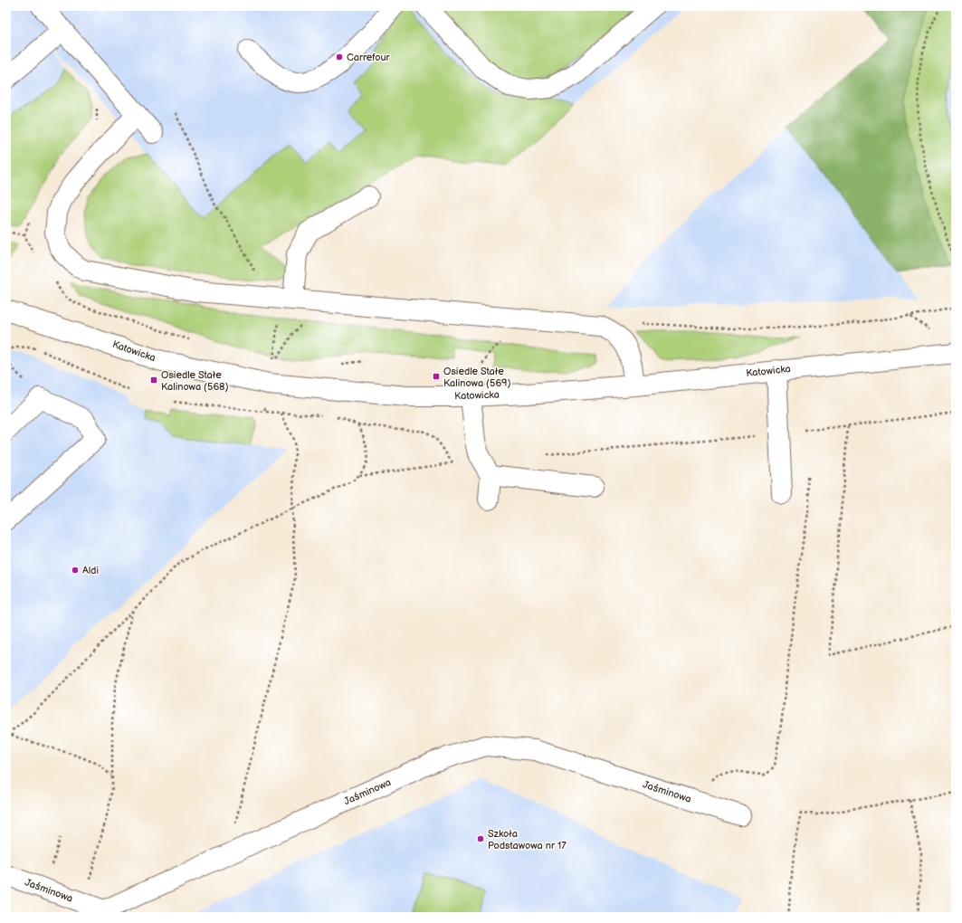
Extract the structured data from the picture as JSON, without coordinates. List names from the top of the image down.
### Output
{
  "streets": {
    "street": ["Katowicka", "Jaśminowa"]
  },
  "places": {
    "other": ["Carrefour", "Aldi", "Szkoła Podstawowa nr 17"],
    "transit": ["Osiedle Stałe Kalinowa (569)", "Osiedle Stałe Kalinowa (568)"]
  }
}
